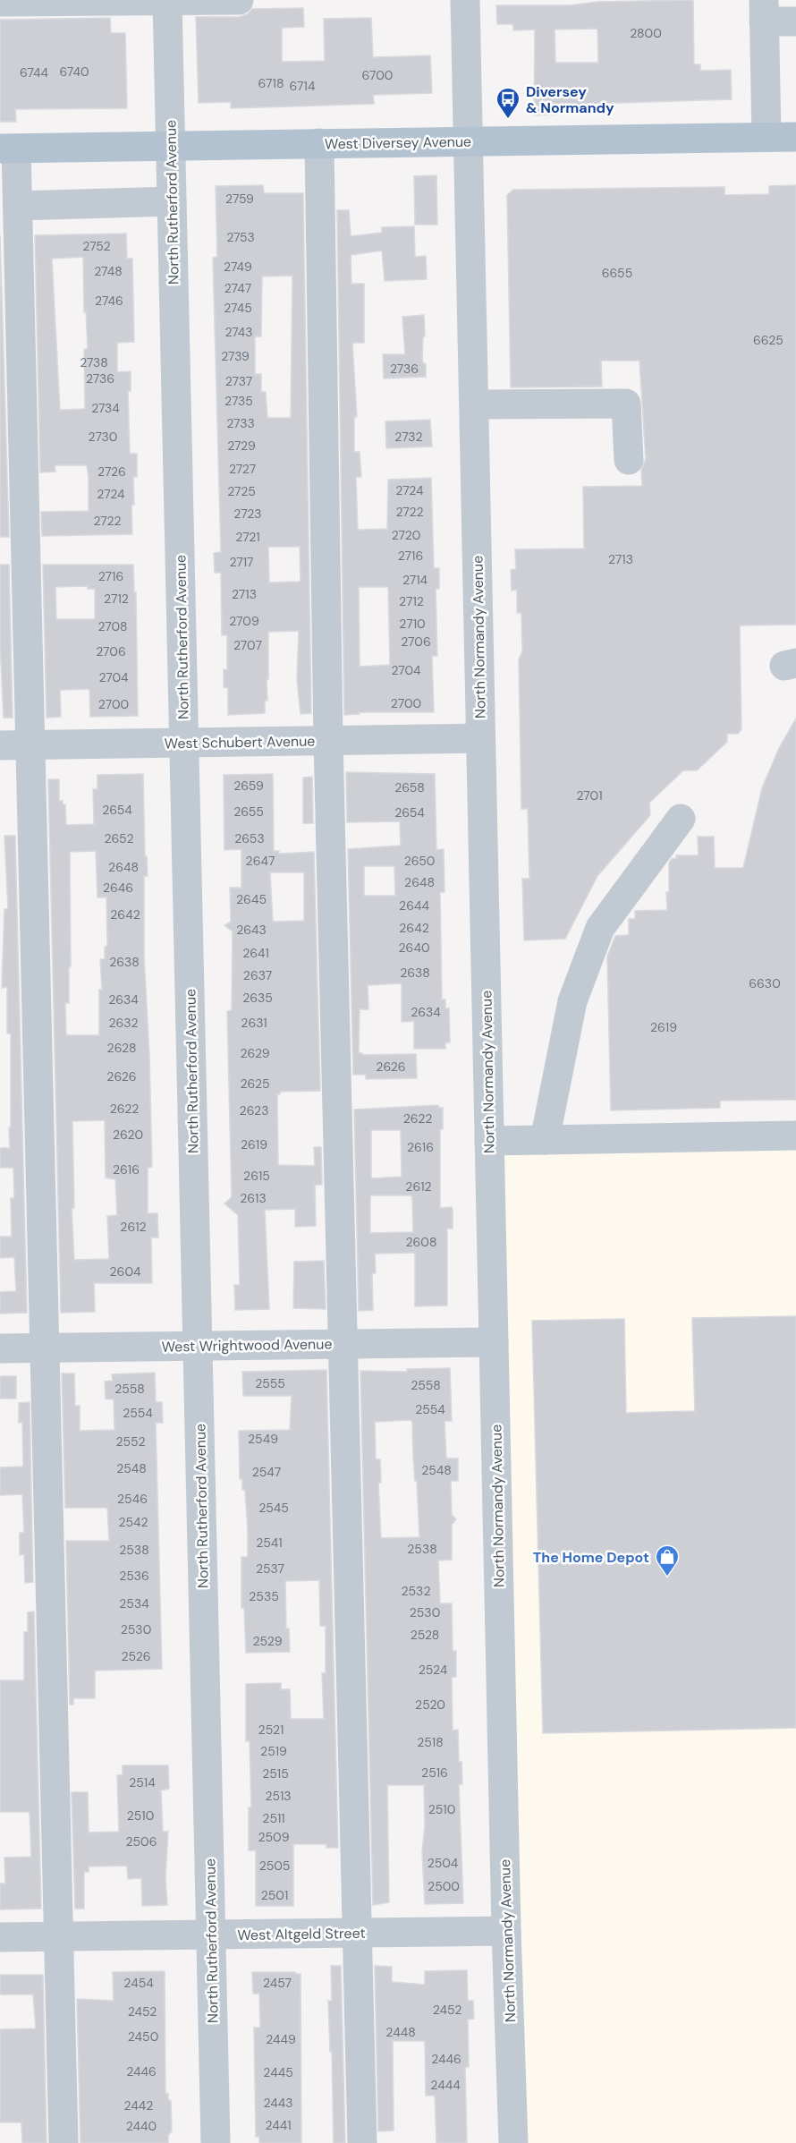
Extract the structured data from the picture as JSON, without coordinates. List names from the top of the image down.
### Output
{
  "streets": {
    "main road": ["West Diversey Avenue"],
    "street": [
      "North Rutherford Avenue",
      "North Normandy Avenue",
      "West Schubert Avenue",
      "West Wrightwood Avenue",
      "West Altgeld Street"
    ]
  },
  "crossings": [
    ["West Diversey Avenue", "North Rutherford Avenue"],
    ["West Diversey Avenue", "North Normandy Avenue"],
    ["North Rutherford Avenue", "West Schubert Avenue"],
    ["North Rutherford Avenue", "West Wrightwood Avenue"],
    ["North Rutherford Avenue", "West Altgeld Street"],
    ["North Normandy Avenue", "West Schubert Avenue"],
    ["North Normandy Avenue", "West Wrightwood Avenue"],
    ["North Normandy Avenue", "West Altgeld Street"]
  ],
  "places": {
    "bus stop": ["Diversey & Normandy"],
    "shop": ["The Home Depot"]
  },
  "house_numbers": [
    "2800",
    "6740",
    "6744",
    "6700",
    "6718",
    "6714",
    "2759",
    "2753",
    "2752",
    "2749",
    "2748",
    "6655",
    "2747",
    "2746",
    "2745",
    "2743",
    "6625",
    "2739",
    "2738",
    "2736",
    "2736",
    "2737",
    "2735",
    "2734",
    "2733",
    "2730",
    "2732",
    "2729",
    "2727",
    "2726",
    "2724",
    "2725",
    "2724",
    "2722",
    "2723",
    "2722",
    "2720",
    "2721",
    "2716",
    "2713",
    "2717",
    "2716",
    "2714",
    "2713",
    "2712",
    "2712",
    "2709",
    "2710",
    "2708",
    "2706",
    "2707",
    "2706",
    "2704",
    "2704",
    "2700",
    "2700",
    "2659",
    "2658",
    "2701",
    "2654",
    "2655",
    "2654",
    "2652",
    "2653",
    "2647",
    "2650",
    "2648",
    "2648",
    "2646",
    "2645",
    "2644",
    "2642",
    "2642",
    "2643",
    "2640",
    "2641",
    "2638",
    "2638",
    "2637",
    "6630",
    "2635",
    "2634",
    "2634",
    "2632",
    "2631",
    "2619",
    "2628",
    "2629",
    "2626",
    "2626",
    "2625",
    "2622",
    "2623",
    "2622",
    "2620",
    "2619",
    "2616",
    "2616",
    "2615",
    "2612",
    "2613",
    "2612",
    "2608",
    "2604",
    "2555",
    "2558",
    "2558",
    "2554",
    "2554",
    "2549",
    "2552",
    "2548",
    "2548",
    "2547",
    "2546",
    "2545",
    "2542",
    "2541",
    "2538",
    "2538",
    "2537",
    "2536",
    "2532",
    "2535",
    "2534",
    "2530",
    "2530",
    "2528",
    "2529",
    "2526",
    "2524",
    "2520",
    "2521",
    "2518",
    "2519",
    "2516",
    "2515",
    "2514",
    "2513",
    "2510",
    "2510",
    "2511",
    "2509",
    "2506",
    "2504",
    "2505",
    "2500",
    "2501",
    "2454",
    "2457",
    "2452",
    "2452",
    "2448",
    "2450",
    "2449",
    "2446",
    "2446",
    "2445",
    "2444",
    "2443",
    "2442",
    "2441",
    "2440"
  ]
}
